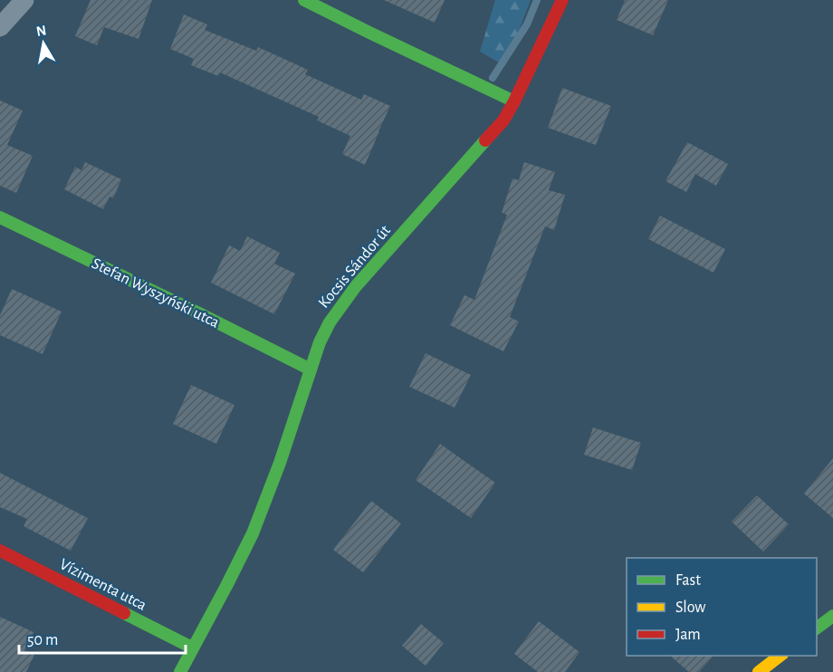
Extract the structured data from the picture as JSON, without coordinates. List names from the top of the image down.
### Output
{
  "streets": {
    "street": ["Kocsis Sándor út", "Stefan Wyszyński utca", "Vízimenta utca"]
  },
  "crossings": [
    ["Kocsis Sándor út", "Stefan Wyszyński utca"],
    ["Kocsis Sándor út", "Vízimenta utca"]
  ],
  "legend": ["Fast", "Slow", "Jam"],
  "scale_bar": "50 m",
  "north": "top"
}
